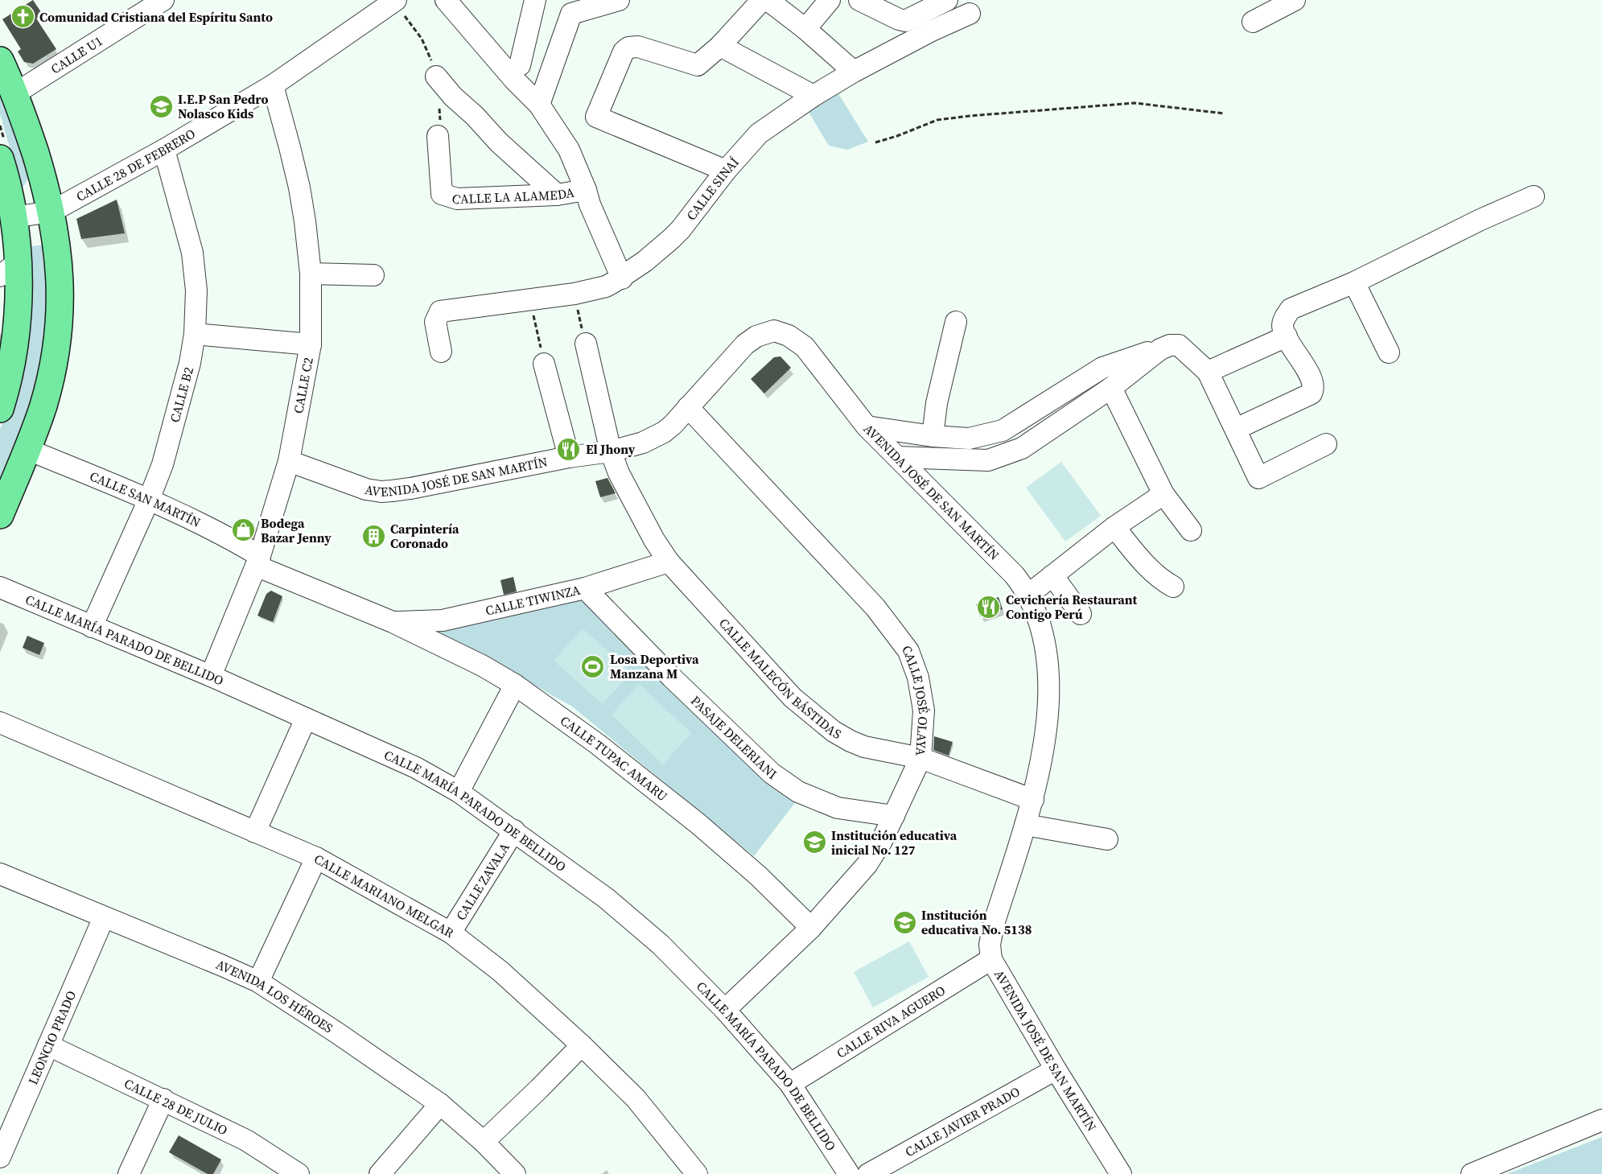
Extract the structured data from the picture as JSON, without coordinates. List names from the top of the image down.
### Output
{
  "streets": {
    "street": [
      "CALLE U1",
      "CALLE 28 DE FEBRERO",
      "CALLE SINAÍ",
      "CALLE LA ALAMEDA",
      "CALLE C2",
      "CALLE B2",
      "AVENIDA JOSÉ DE SAN MARTÍN",
      "CALLE SAN MARTÍN",
      "CALLE TIWINZA",
      "CALLE MARÍA PARADO DE BELLIDO",
      "CALLE MALECÓN BÁSTIDAS",
      "CALLE JOSÉ OLAYA",
      "PASAJE DELERIANI",
      "CALLE TUPAC AMARU",
      "CALLE ZAVALA",
      "CALLE MARIANO MELGAR",
      "AVENIDA LOS HÉROES",
      "CALLE RIVA AGUERO",
      "LEONCIO PRADO",
      "CALLE 28 DE JULIO",
      "CALLE JAVIER PRADO"
    ]
  },
  "crossings": [
    ["CALLE 28 DE FEBRERO", "CALLE C2"],
    ["CALLE 28 DE FEBRERO", "CALLE B2"],
    ["CALLE C2", "AVENIDA JOSÉ DE SAN MARTÍN"],
    ["CALLE C2", "CALLE SAN MARTÍN"],
    ["CALLE C2", "CALLE MARÍA PARADO DE BELLIDO"],
    ["CALLE B2", "CALLE SAN MARTÍN"],
    ["CALLE B2", "CALLE MARÍA PARADO DE BELLIDO"],
    ["AVENIDA JOSÉ DE SAN MARTÍN", "CALLE MALECÓN BÁSTIDAS"],
    ["AVENIDA JOSÉ DE SAN MARTÍN", "CALLE JOSÉ OLAYA"],
    ["AVENIDA JOSÉ DE SAN MARTÍN", "CALLE RIVA AGUERO"],
    ["AVENIDA JOSÉ DE SAN MARTÍN", "CALLE JAVIER PRADO"],
    ["CALLE SAN MARTÍN", "CALLE TIWINZA"],
    ["CALLE SAN MARTÍN", "CALLE TUPAC AMARU"],
    ["CALLE TIWINZA", "CALLE MALECÓN BÁSTIDAS"],
    ["CALLE TIWINZA", "PASAJE DELERIANI"],
    ["CALLE TIWINZA", "CALLE TUPAC AMARU"],
    ["CALLE MARÍA PARADO DE BELLIDO", "CALLE JOSÉ OLAYA"],
    ["CALLE MARÍA PARADO DE BELLIDO", "CALLE ZAVALA"],
    ["CALLE MARÍA PARADO DE BELLIDO", "CALLE RIVA AGUERO"],
    ["CALLE MALECÓN BÁSTIDAS", "CALLE JOSÉ OLAYA"],
    ["CALLE JOSÉ OLAYA", "PASAJE DELERIANI"],
    ["CALLE JOSÉ OLAYA", "CALLE TUPAC AMARU"],
    ["CALLE ZAVALA", "CALLE MARIANO MELGAR"],
    ["AVENIDA LOS HÉROES", "LEONCIO PRADO"],
    ["LEONCIO PRADO", "CALLE 28 DE JULIO"]
  ],
  "places": {
    "church": ["Comunidad Cristiana del Espíritu Santo"],
    "school or university": ["I.E.P San Pedro Nolasco Kids", "Institución educativa inicial No. 127", "Institución educativa No. 5138"],
    "restaurant": ["El Jhony", "Cevichería Restaurant Contigo Perú"],
    "shop": ["Bodega Bazar Jenny"],
    "building": ["Carpintería Coronado"],
    "sports": ["Losa Deportiva Manzana M"]
  }
}
